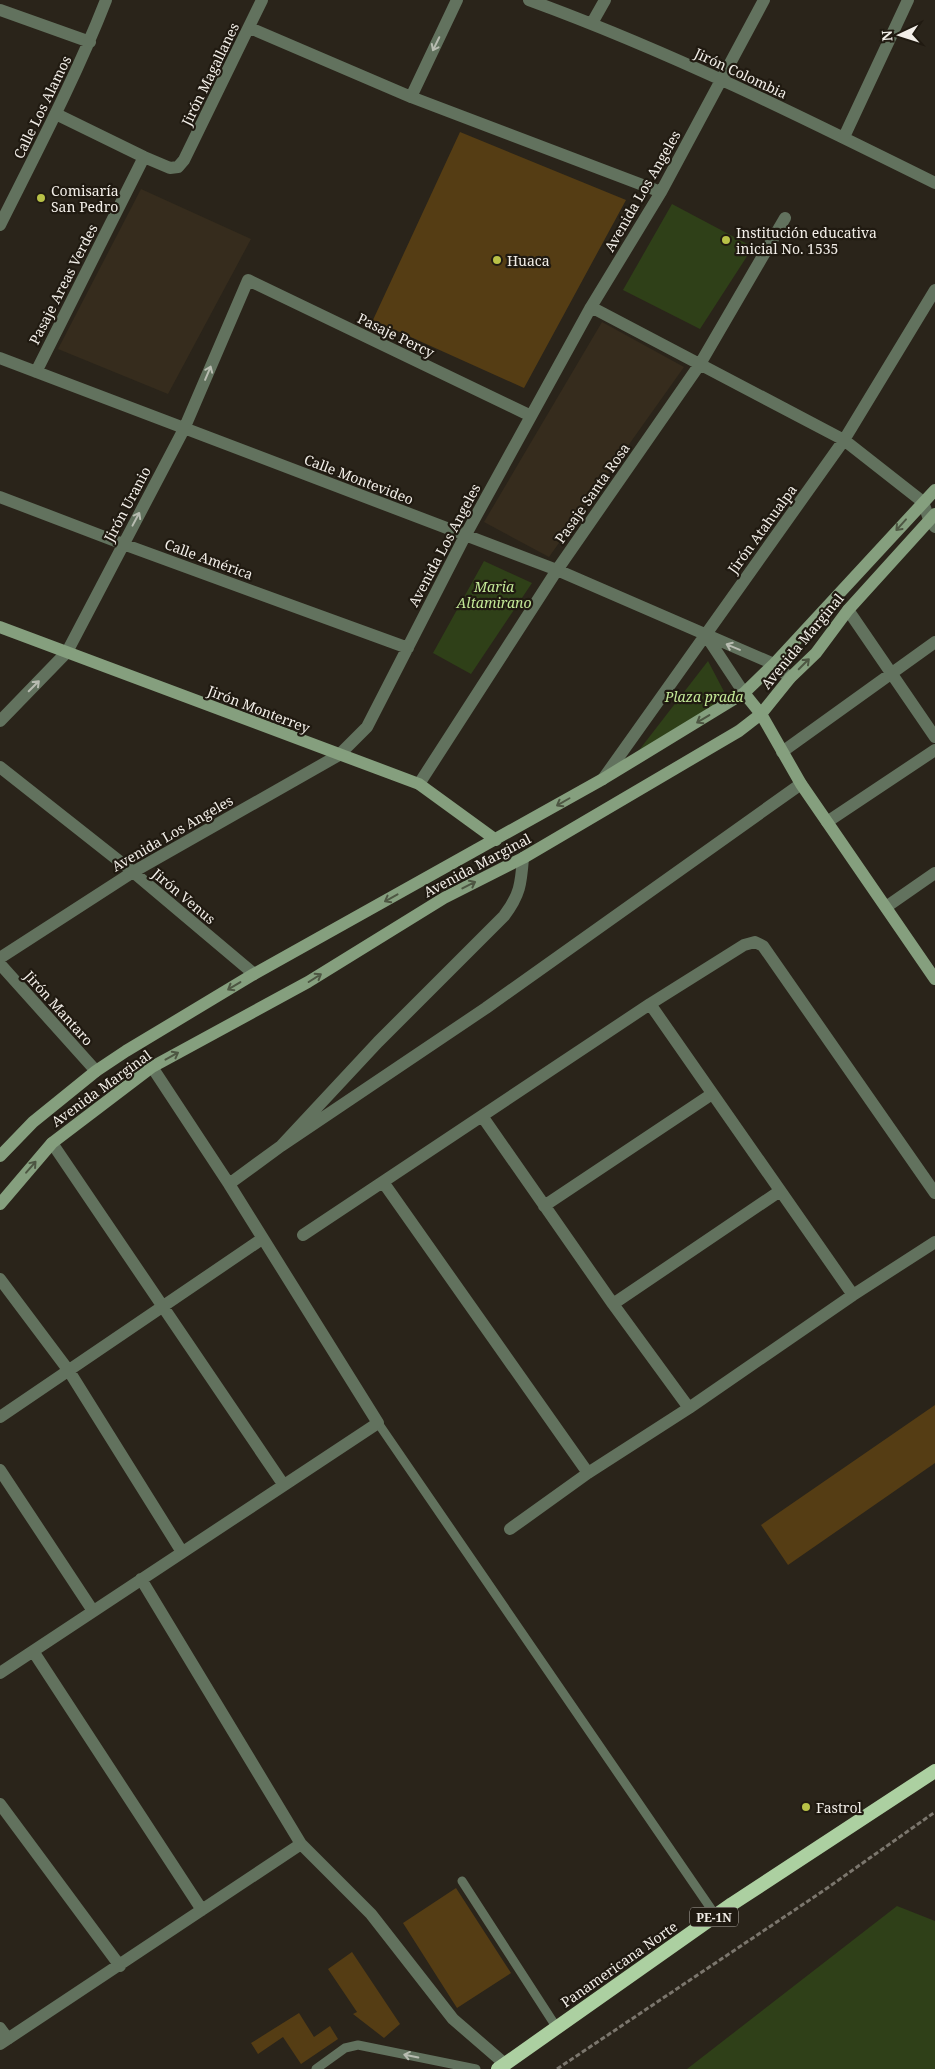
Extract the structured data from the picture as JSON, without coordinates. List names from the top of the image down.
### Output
{
  "streets": {
    "highway": ["PE-1N", "Panamericana Norte"],
    "main road": ["Avenida Marginal", "Jirón Monterrey"],
    "street": [
      "Jirón Colombia",
      "Jirón Magallanes",
      "Calle Los Alamos",
      "Avenida Los Angeles",
      "Pasaje Areas Verdes",
      "Pasaje Percy",
      "Calle Montevideo",
      "Pasaje Santa Rosa",
      "Jirón Uranio",
      "Jirón Atahualpa",
      "Calle América",
      "Jirón Venus",
      "Jirón Mantaro"
    ]
  },
  "crossings": [
    ["Jirón Colombia", "Avenida Los Angeles"],
    ["Jirón Magallanes", "Pasaje Areas Verdes"],
    ["Avenida Los Angeles", "Pasaje Percy"],
    ["Avenida Los Angeles", "Calle Montevideo"],
    ["Avenida Los Angeles", "Calle América"],
    ["Avenida Los Angeles", "Jirón Monterrey"],
    ["Avenida Los Angeles", "Jirón Venus"],
    ["Pasaje Areas Verdes", "Calle Montevideo"],
    ["Pasaje Percy", "Jirón Uranio"],
    ["Calle Montevideo", "Pasaje Santa Rosa"],
    ["Calle Montevideo", "Jirón Uranio"],
    ["Calle Montevideo", "Jirón Atahualpa"],
    ["Calle Montevideo", "Avenida Marginal"],
    ["Pasaje Santa Rosa", "Jirón Monterrey"],
    ["Jirón Uranio", "Calle América"],
    ["Jirón Uranio", "Jirón Monterrey"],
    ["Jirón Atahualpa", "Avenida Marginal"],
    ["Avenida Marginal", "Jirón Monterrey"],
    ["Avenida Marginal", "Jirón Venus"],
    ["Avenida Marginal", "Jirón Mantaro"]
  ],
  "one_way": ["Jirón Uranio"],
  "parks": ["Maria Altamirano", "Plaza prada"],
  "places": [
    "Comisaría San Pedro",
    "Institución educativa inicial No. 1535",
    "Huaca",
    "Fastrol"
  ],
  "north": "left"
}
